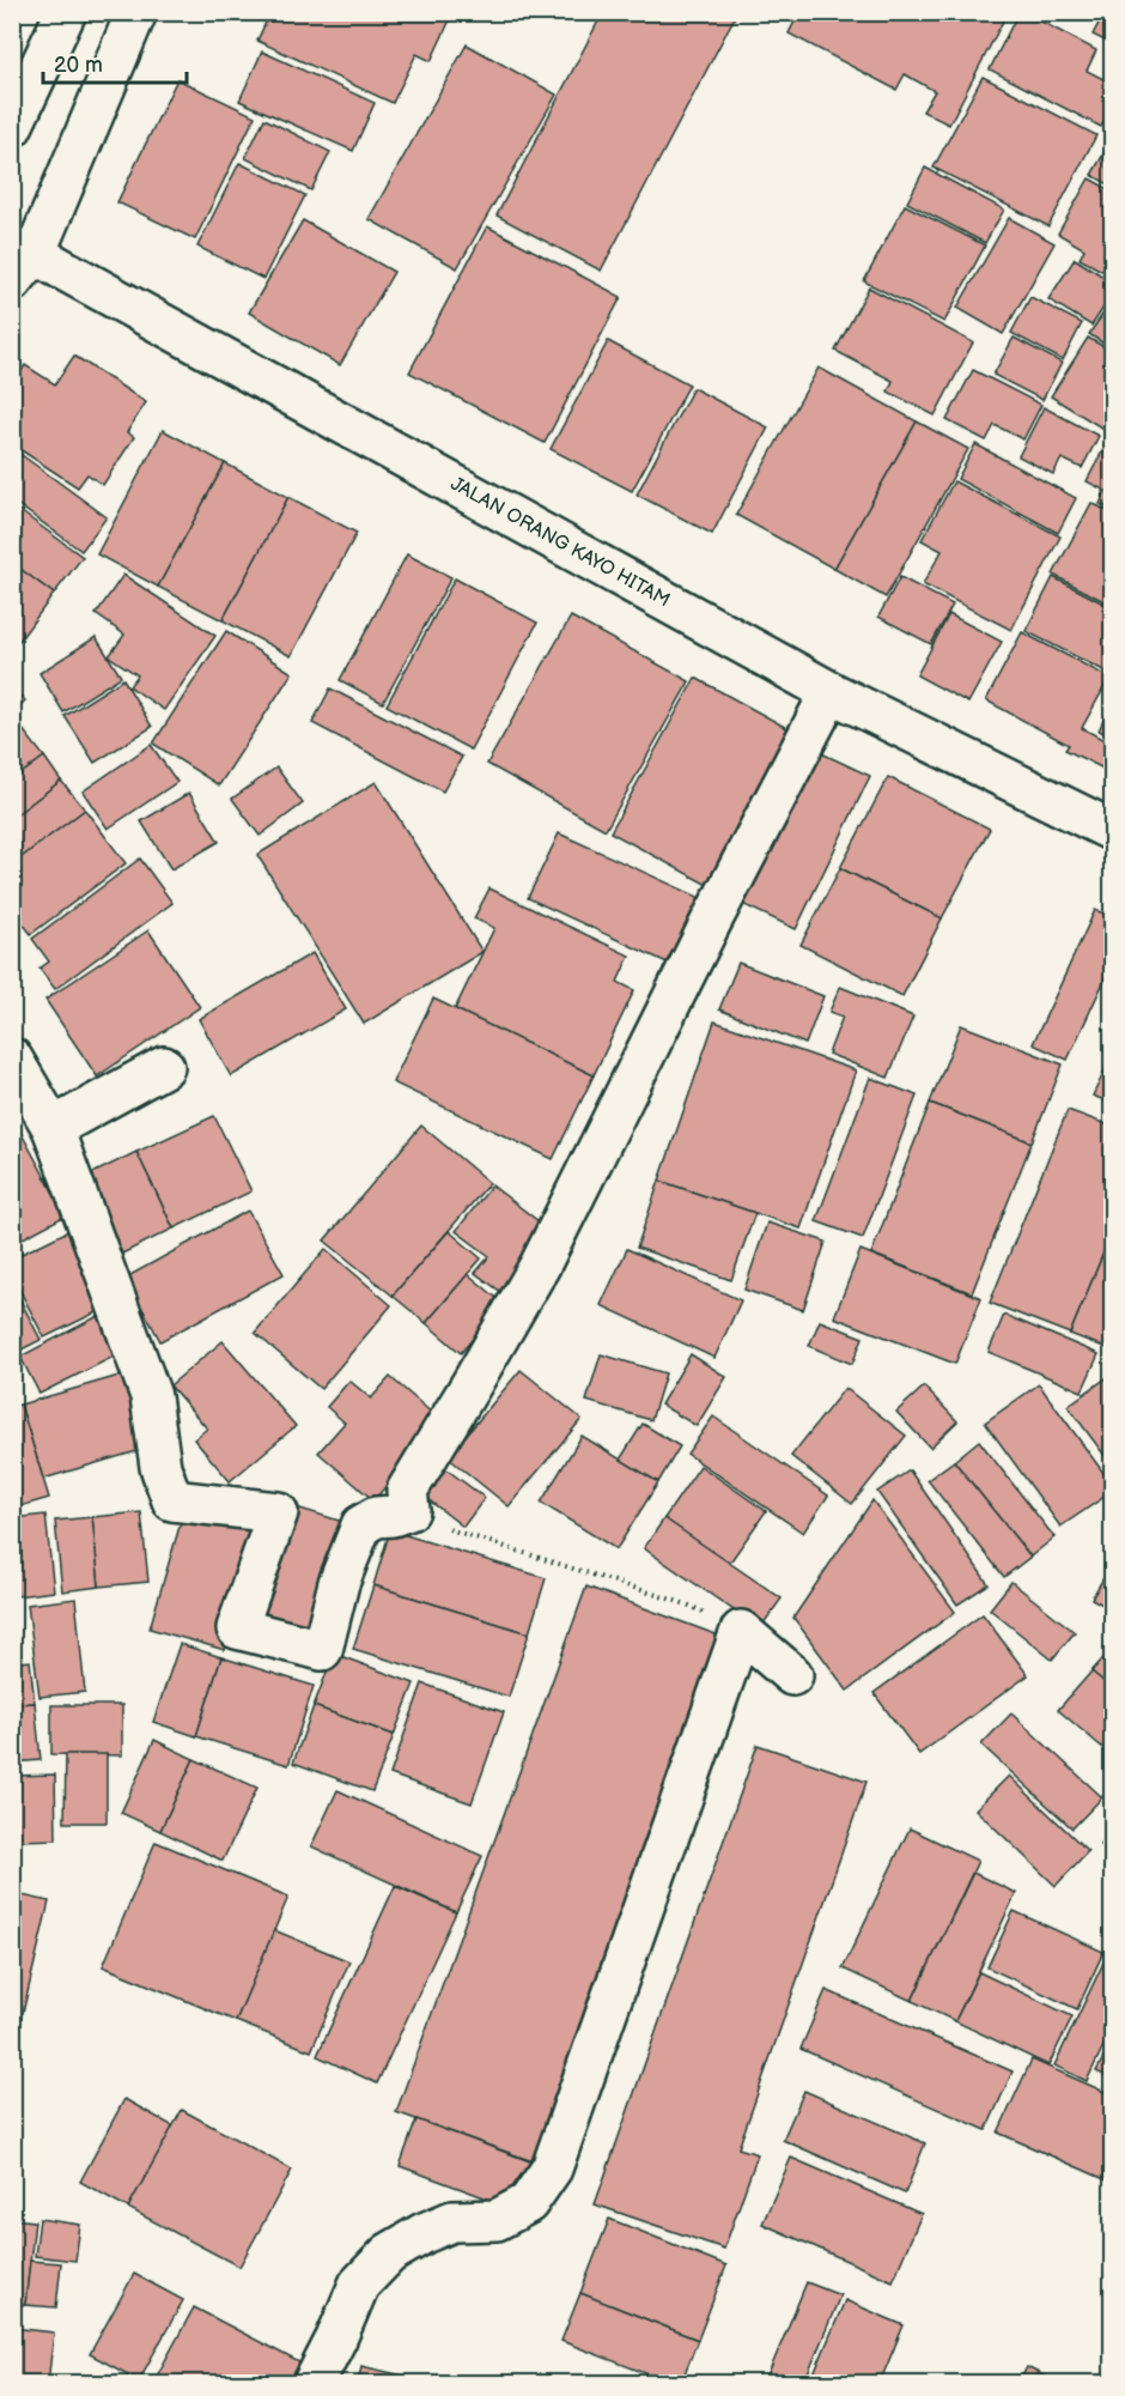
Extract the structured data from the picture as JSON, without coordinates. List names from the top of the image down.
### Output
{
  "streets": {
    "street": ["JALAN ORANG KAYO HITAM"]
  },
  "scale_bar": "20 m"
}
